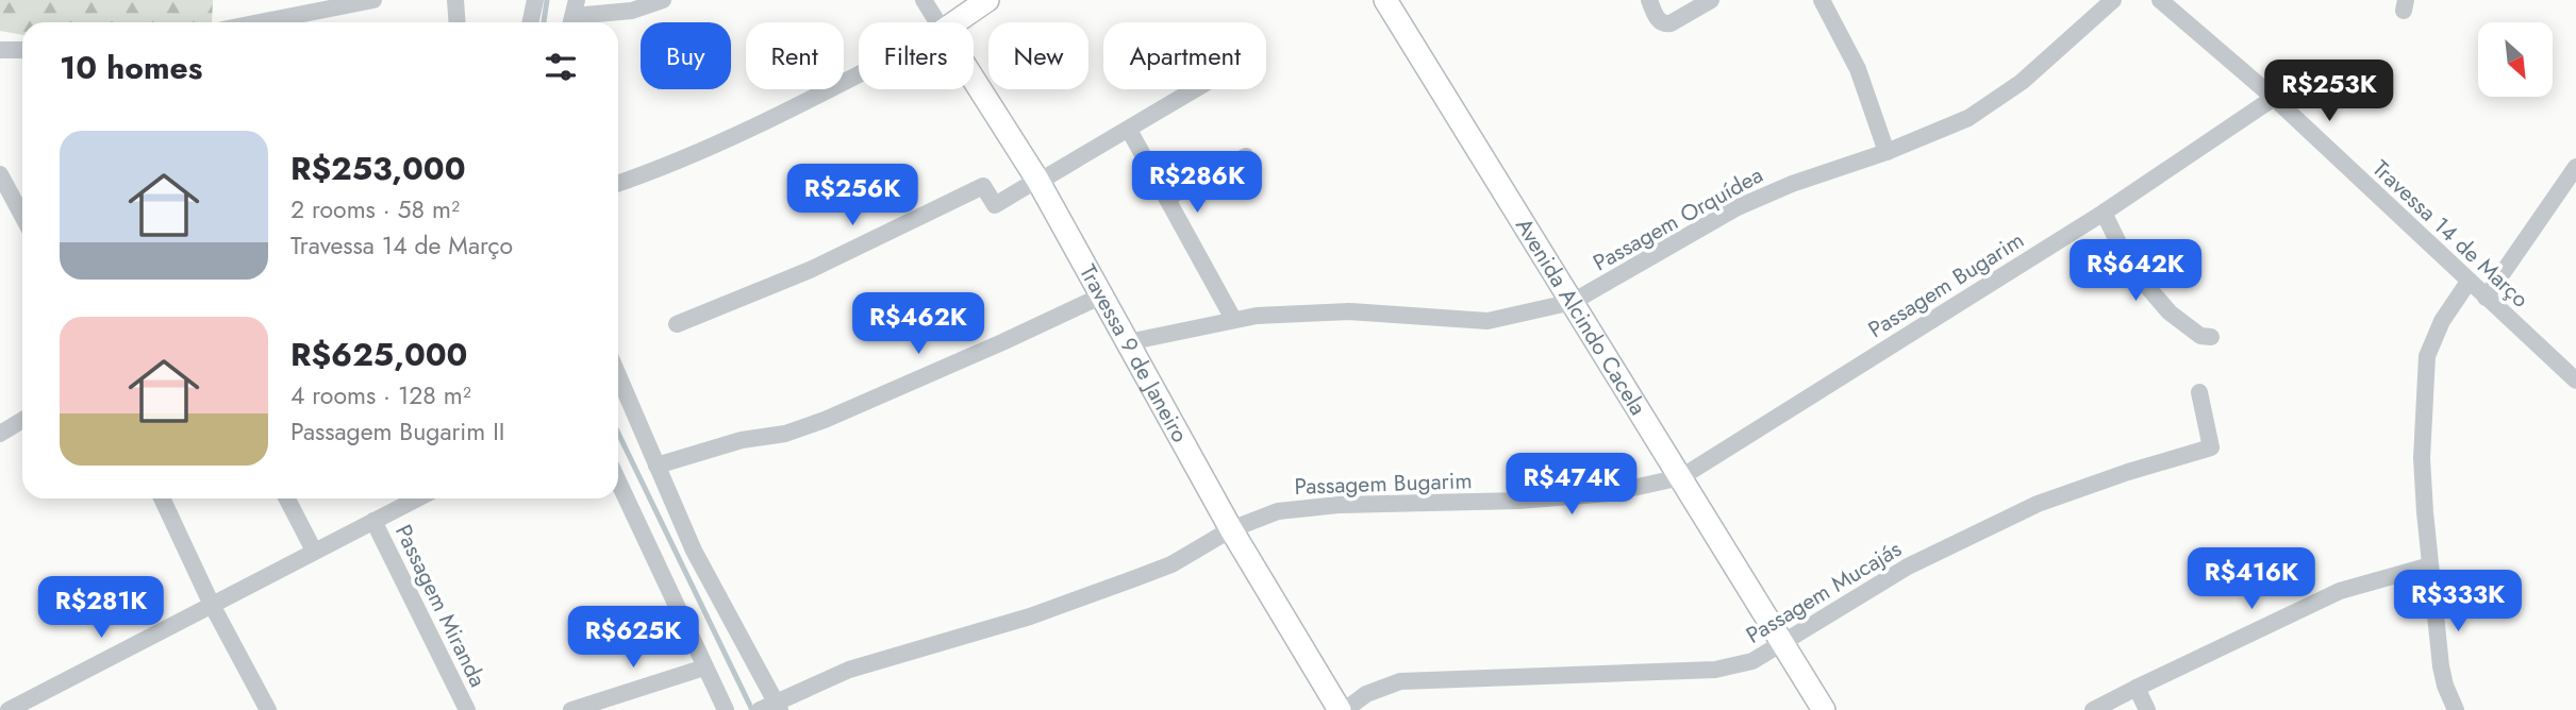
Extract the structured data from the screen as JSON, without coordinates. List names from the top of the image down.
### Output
{
  "streets": {
    "street": [
      "Passagem Orquídea",
      "Travessa 14 de Março",
      "Passagem Bugarim",
      "Avenida Alcindo Cacela",
      "Travessa 9 de Janeiro",
      "Passagem Mucajás",
      "Passagem Miranda"
    ]
  },
  "crossings": [
    ["Passagem Orquídea", "Avenida Alcindo Cacela"],
    ["Passagem Orquídea", "Travessa 9 de Janeiro"],
    ["Travessa 14 de Março", "Passagem Bugarim"],
    ["Passagem Bugarim", "Avenida Alcindo Cacela"],
    ["Passagem Bugarim", "Travessa 9 de Janeiro"],
    ["Avenida Alcindo Cacela", "Passagem Mucajás"],
    ["Travessa 9 de Janeiro", "Passagem Mucajás"]
  ],
  "north": "bottom right",
  "page": {
    "chip": [
      "Buy",
      "Rent",
      "Filters",
      "New",
      "Apartment"
    ],
    "heading": "10 homes",
    "price": [
      "R$253K",
      "R$286K",
      "R$256K",
      "R$642K",
      "R$462K",
      "R$474K",
      "R$416K",
      "R$333K",
      "R$281K",
      "R$625K"
    ],
    "list": [
      {
        "name": "R$253,000",
        "note": "2 rooms · 58 m² · Travessa 14 de Março"
      },
      {
        "name": "R$625,000",
        "note": "4 rooms · 128 m² · Passagem Bugarim II"
      }
    ]
  }
}
